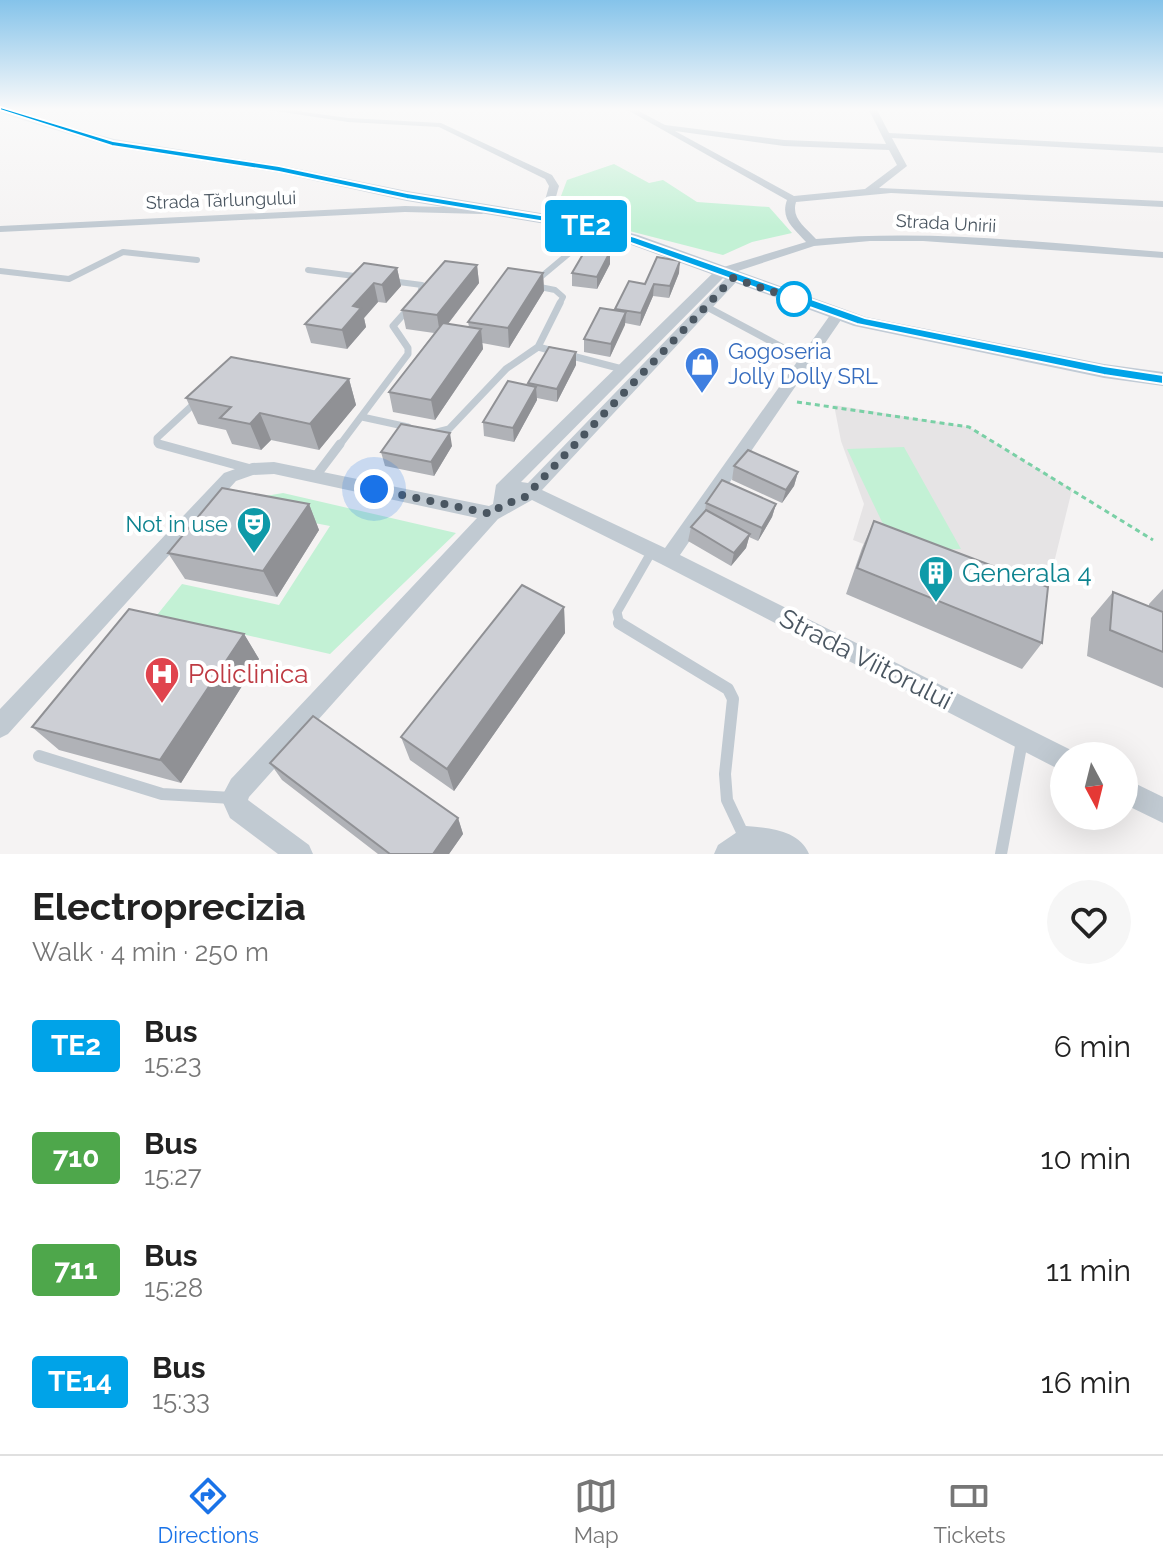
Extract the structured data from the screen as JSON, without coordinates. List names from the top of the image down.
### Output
{
  "streets": {
    "street": ["Strada Tărlungului", "Strada Unirii", "Strada Viitorului"]
  },
  "places": {
    "shop": ["Gogoseria Jolly Dolly SRL"],
    "theatre": ["Not in use"],
    "building": ["Generala 4"],
    "hospital": ["Policlinica"]
  },
  "lines": ["bus line TE2"],
  "north": "bottom",
  "page": {
    "on_map": "TE2",
    "heading": ["Electroprecizia", "Walk · 4 min · 250 m"],
    "list": [
      {
        "mark": "TE2",
        "name": "Bus",
        "note": "15:23",
        "value": "6 min"
      },
      {
        "mark": "710",
        "name": "Bus",
        "note": "15:27",
        "value": "10 min"
      },
      {
        "mark": "711",
        "name": "Bus",
        "note": "15:28",
        "value": "11 min"
      },
      {
        "mark": "TE14",
        "name": "Bus",
        "note": "15:33",
        "value": "16 min"
      }
    ],
    "tabs": ["Directions", "Map", "Tickets"]
  }
}
